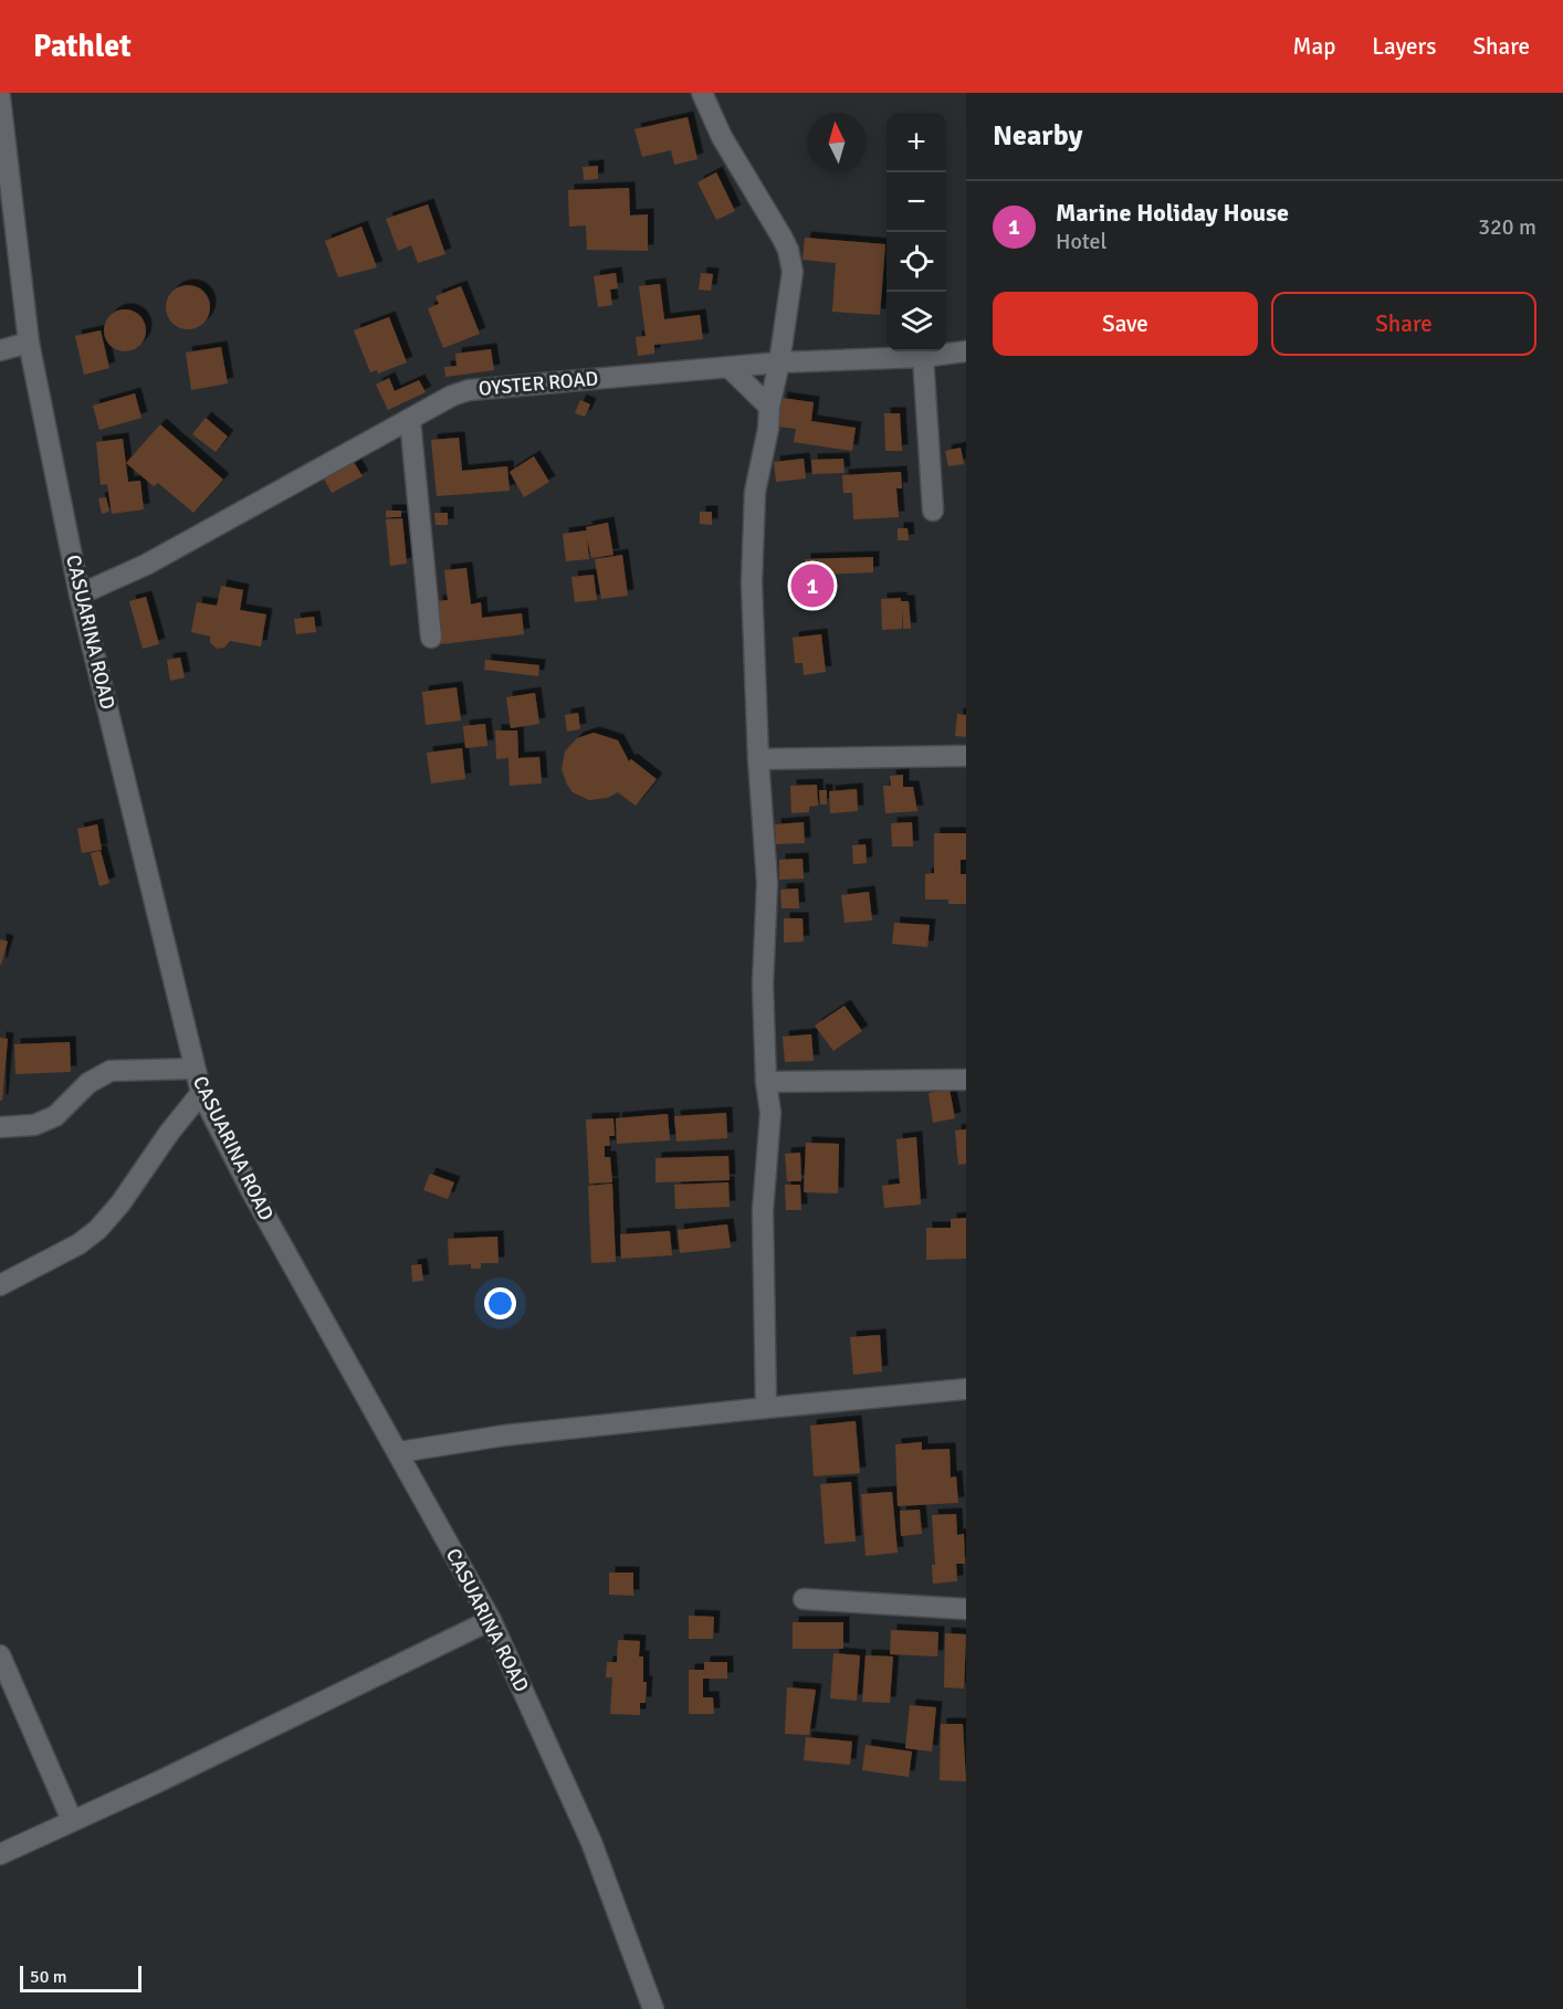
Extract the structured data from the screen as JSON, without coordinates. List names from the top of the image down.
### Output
{
  "streets": {
    "street": ["OYSTER ROAD", "CASUARINA ROAD"]
  },
  "crossings": [
    ["OYSTER ROAD", "CASUARINA ROAD"]
  ],
  "scale_bar": "50 m",
  "north": "top",
  "page": {
    "header": "Pathlet",
    "nav": ["Map", "Layers", "Share"],
    "heading": "Nearby",
    "map_buttons": ["+", "−"],
    "list": [
      {
        "mark": "1",
        "name": "Marine Holiday House",
        "note": "Hotel",
        "value": "320 m"
      }
    ],
    "buttons": ["Save", "Share"],
    "pins": "1",
    "scale": "50 m"
  }
}
